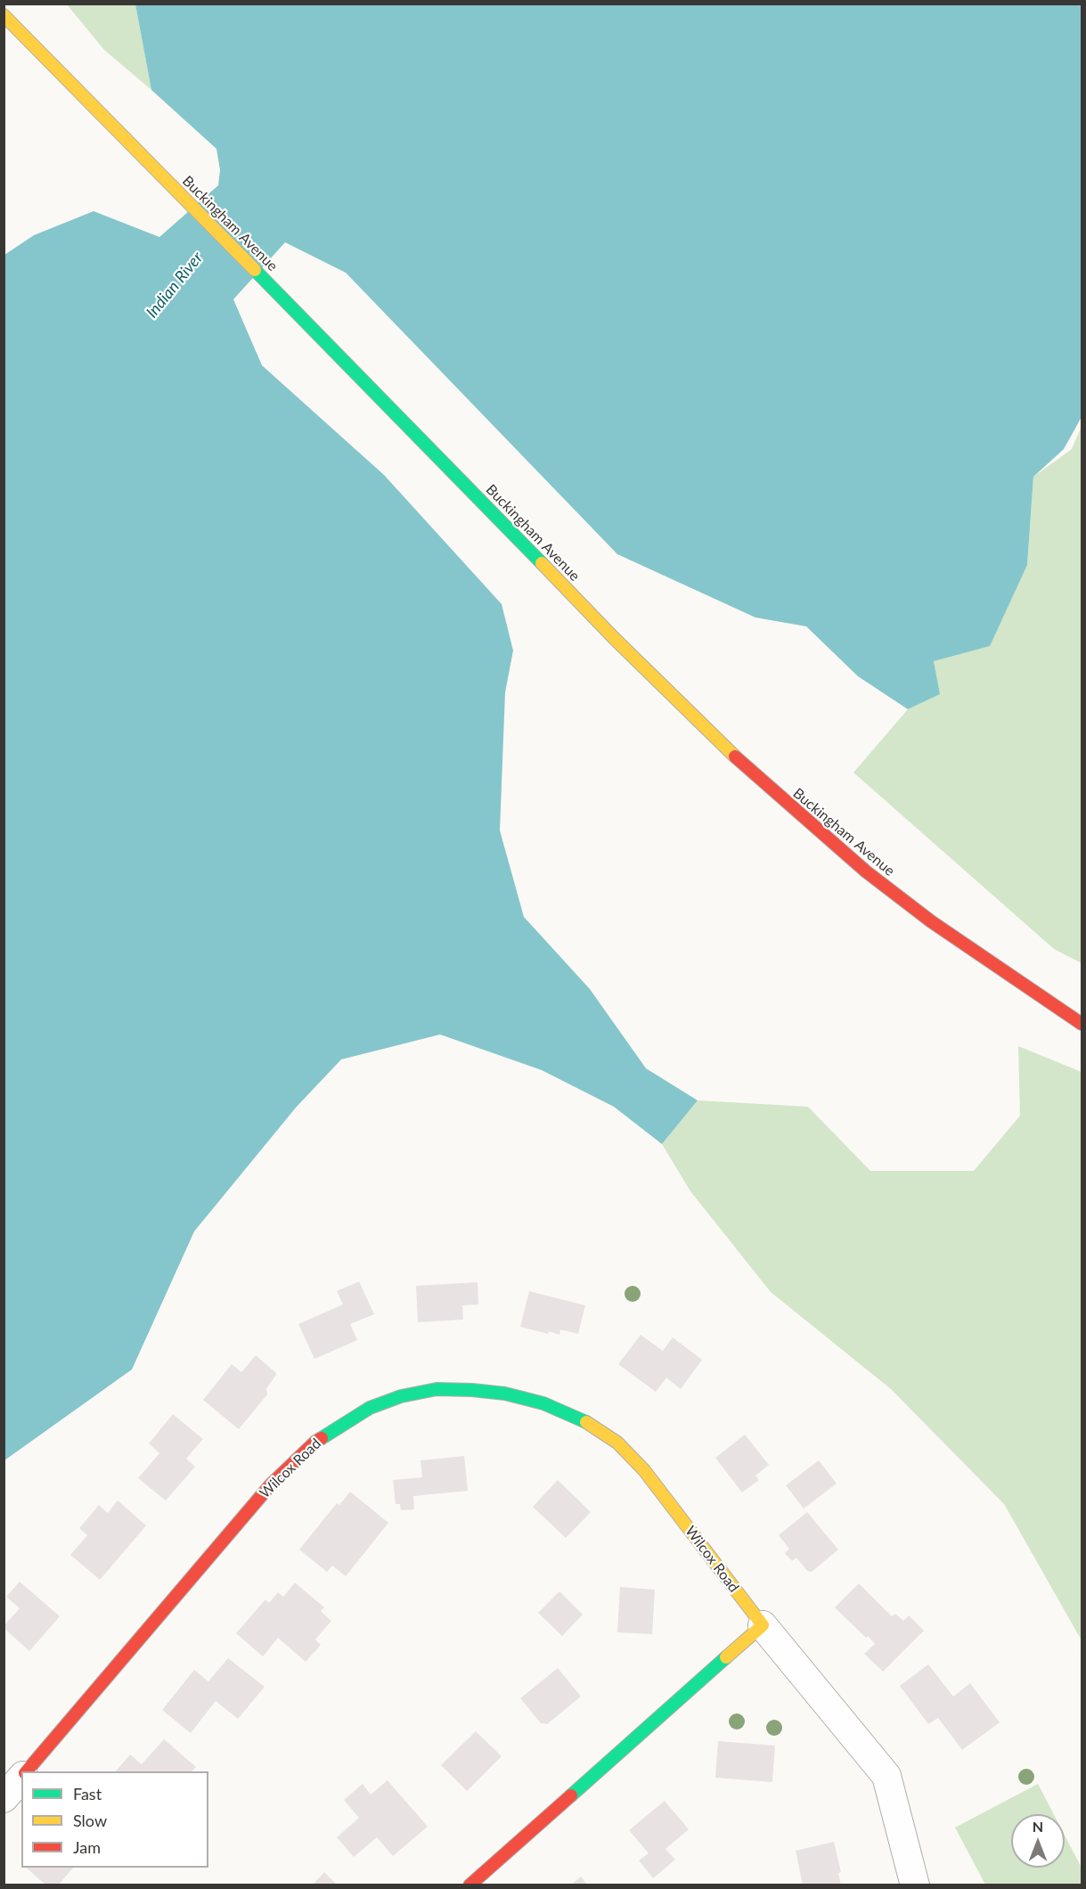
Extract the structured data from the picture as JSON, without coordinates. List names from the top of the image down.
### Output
{
  "streets": {
    "main road": ["Buckingham Avenue", "Wilcox Road"]
  },
  "water": ["Indian River"],
  "legend": ["Fast", "Slow", "Jam"],
  "north": "top"
}
